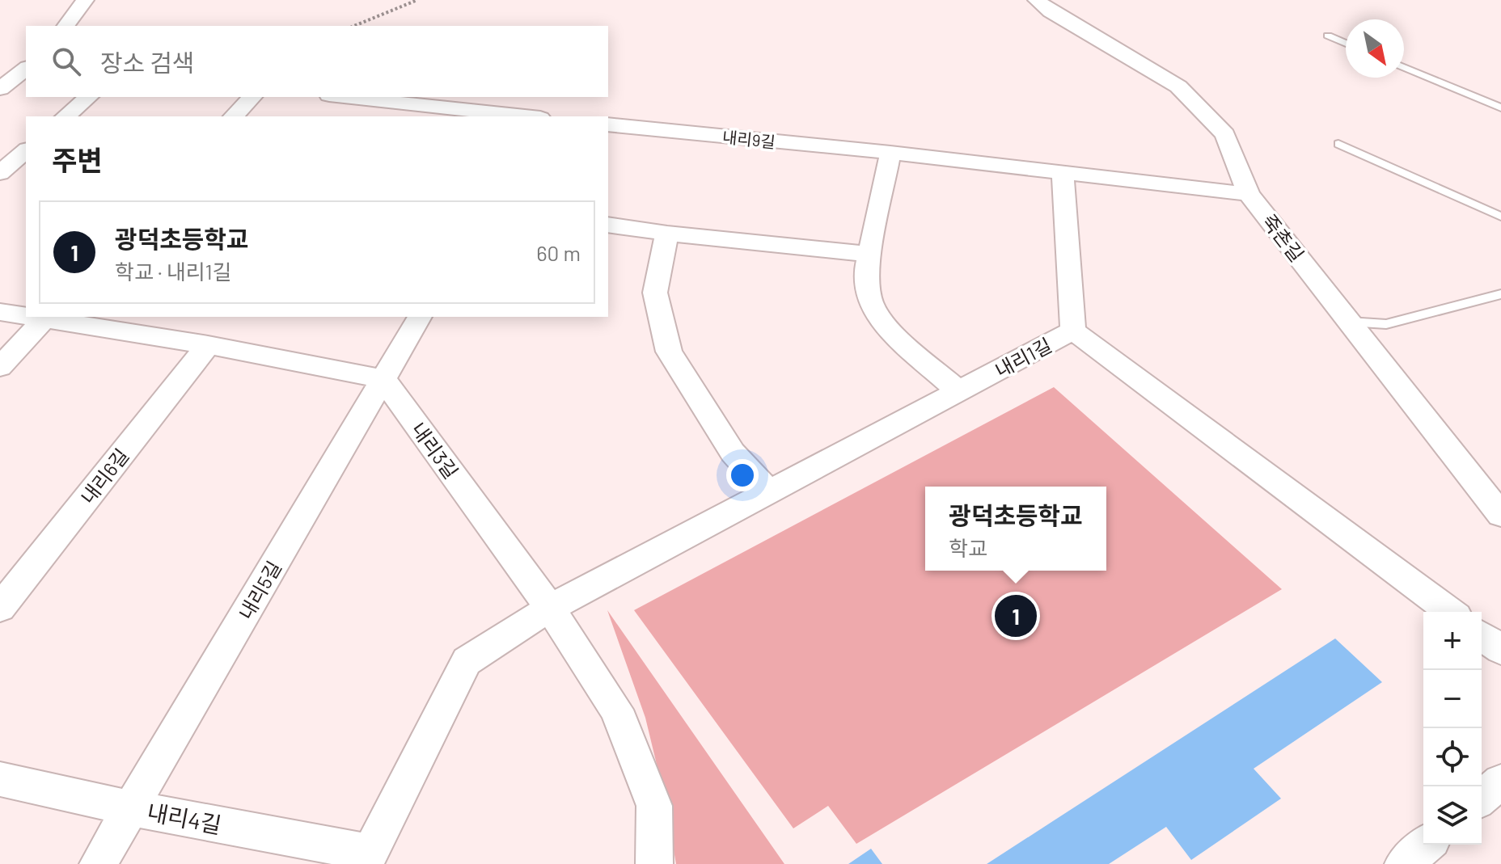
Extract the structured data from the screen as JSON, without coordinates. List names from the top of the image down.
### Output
{
  "streets": {
    "street": [
      "내리9길",
      "죽촌길",
      "내리1길",
      "내리3길",
      "내리6길",
      "내리5길",
      "내리4길"
    ]
  },
  "crossings": [
    ["내리9길", "죽촌길"],
    ["내리1길", "내리3길"],
    ["내리1길", "내리4길"],
    ["내리3길", "내리5길"],
    ["내리3길", "내리4길"],
    ["내리5길", "내리4길"]
  ],
  "north": "bottom right",
  "page": {
    "search": "장소 검색",
    "heading": "주변",
    "list": [
      {
        "mark": "1",
        "name": "광덕초등학교",
        "note": "학교 · 내리1길",
        "value": "60 m"
      }
    ],
    "popup": ["광덕초등학교", "학교"],
    "pins": "1",
    "map_buttons": ["+", "−"]
  }
}
